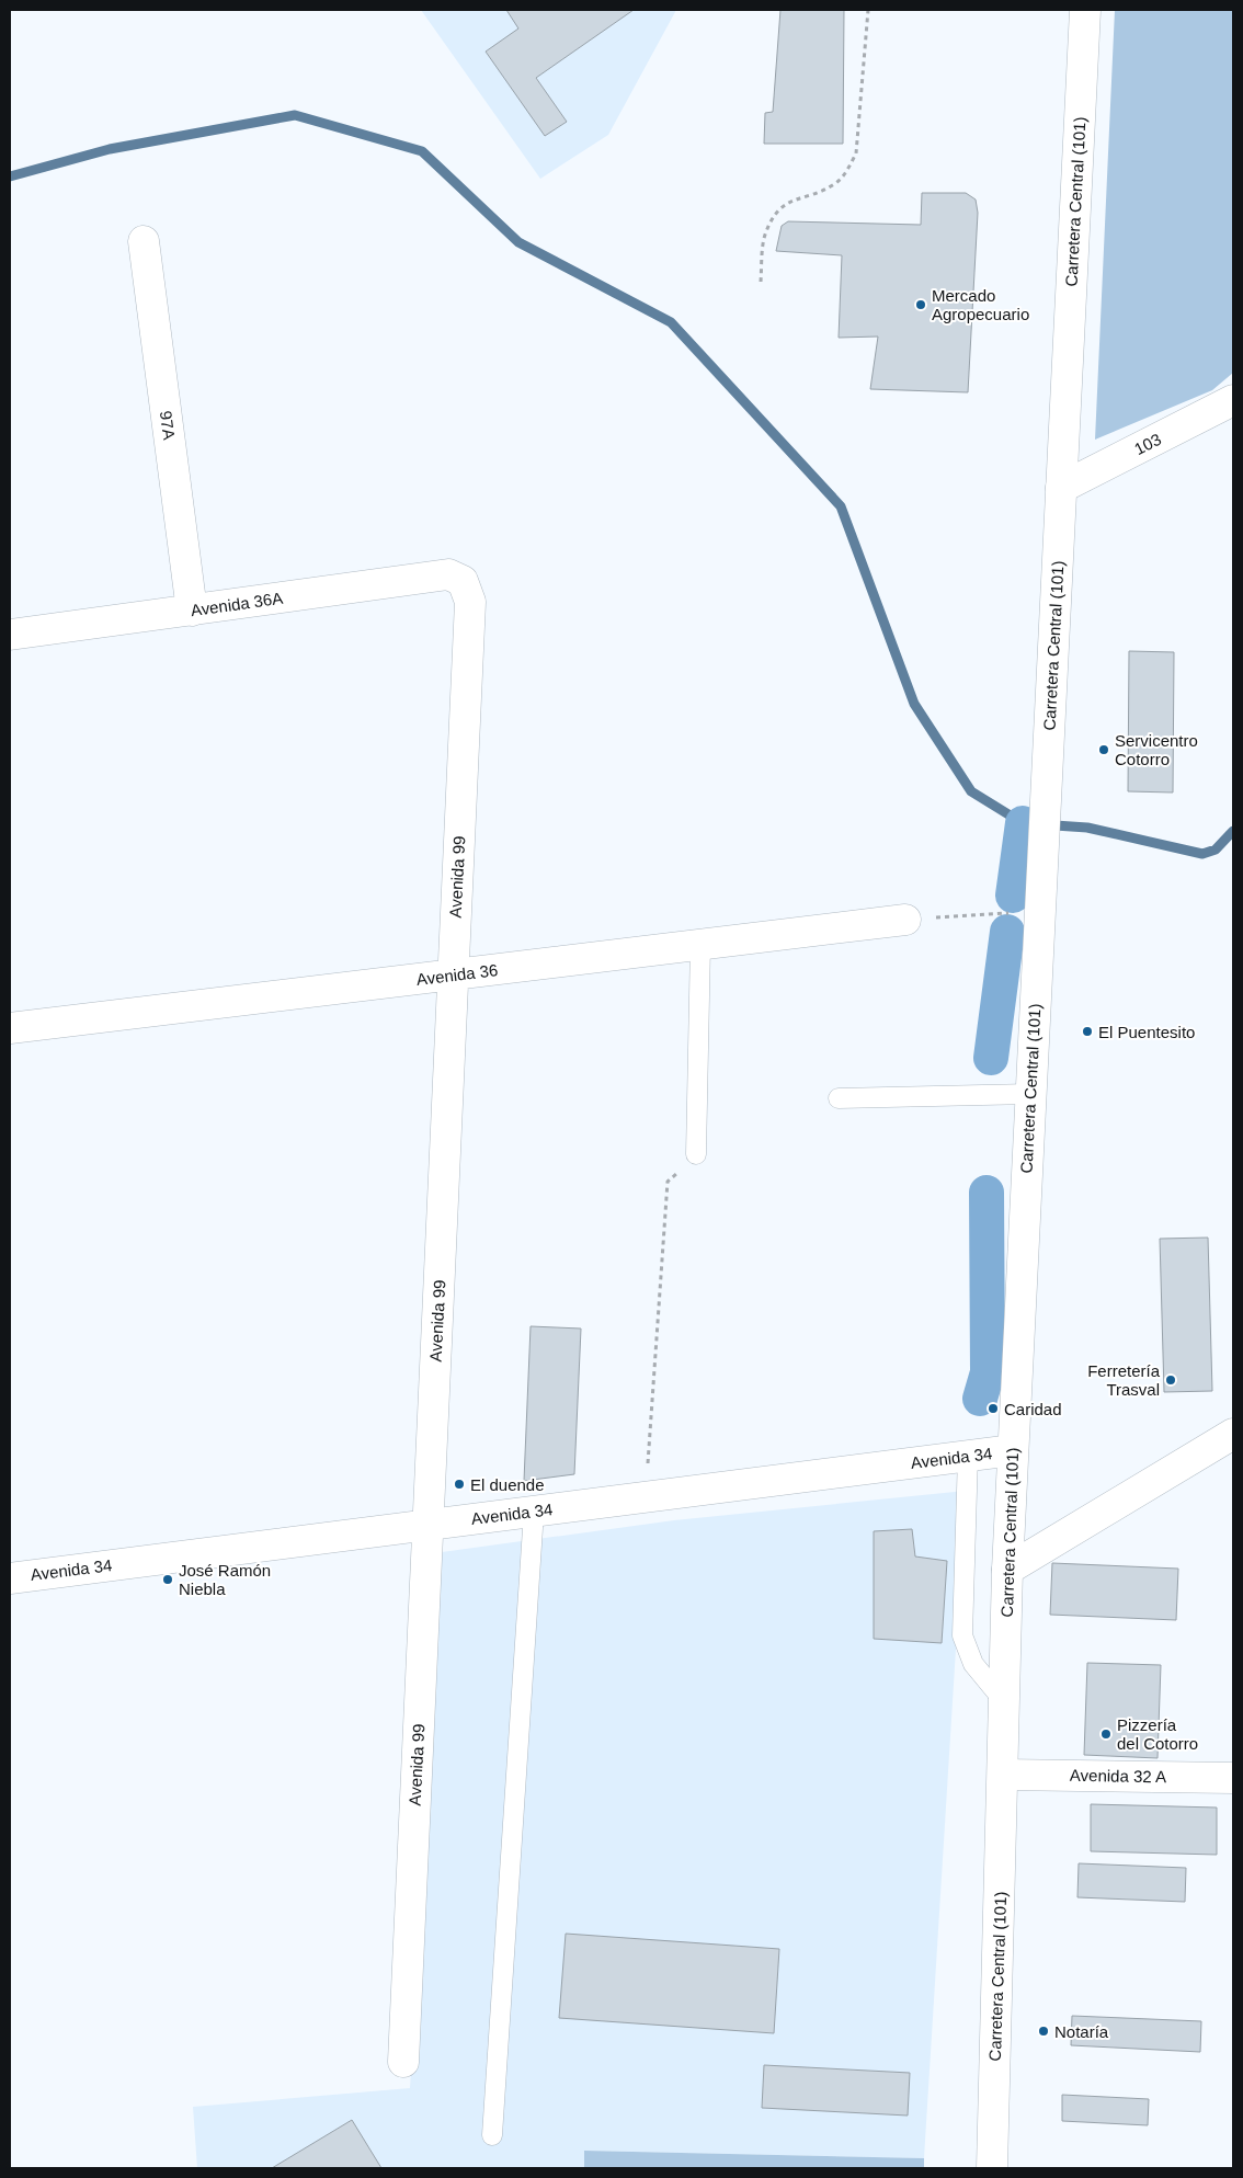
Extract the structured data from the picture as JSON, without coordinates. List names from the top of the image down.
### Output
{
  "streets": {
    "street": [
      "Carretera Central (101)",
      "97A",
      "103",
      "Avenida 36A",
      "Avenida 99",
      "Avenida 36",
      "Avenida 34",
      "Avenida 32 A"
    ]
  },
  "crossings": [
    ["Carretera Central (101)", "103"],
    ["Carretera Central (101)", "Avenida 34"],
    ["Carretera Central (101)", "Avenida 32 A"],
    ["97A", "Avenida 36A"],
    ["Avenida 36A", "Avenida 99"],
    ["Avenida 99", "Avenida 36"],
    ["Avenida 99", "Avenida 34"]
  ],
  "places": [
    "Mercado Agropecuario",
    "Servicentro Cotorro",
    "El Puentesito",
    "Ferretería Trasval",
    "Caridad",
    "El duende",
    "José Ramón Niebla",
    "Pizzería del Cotorro",
    "Notaría"
  ]
}
